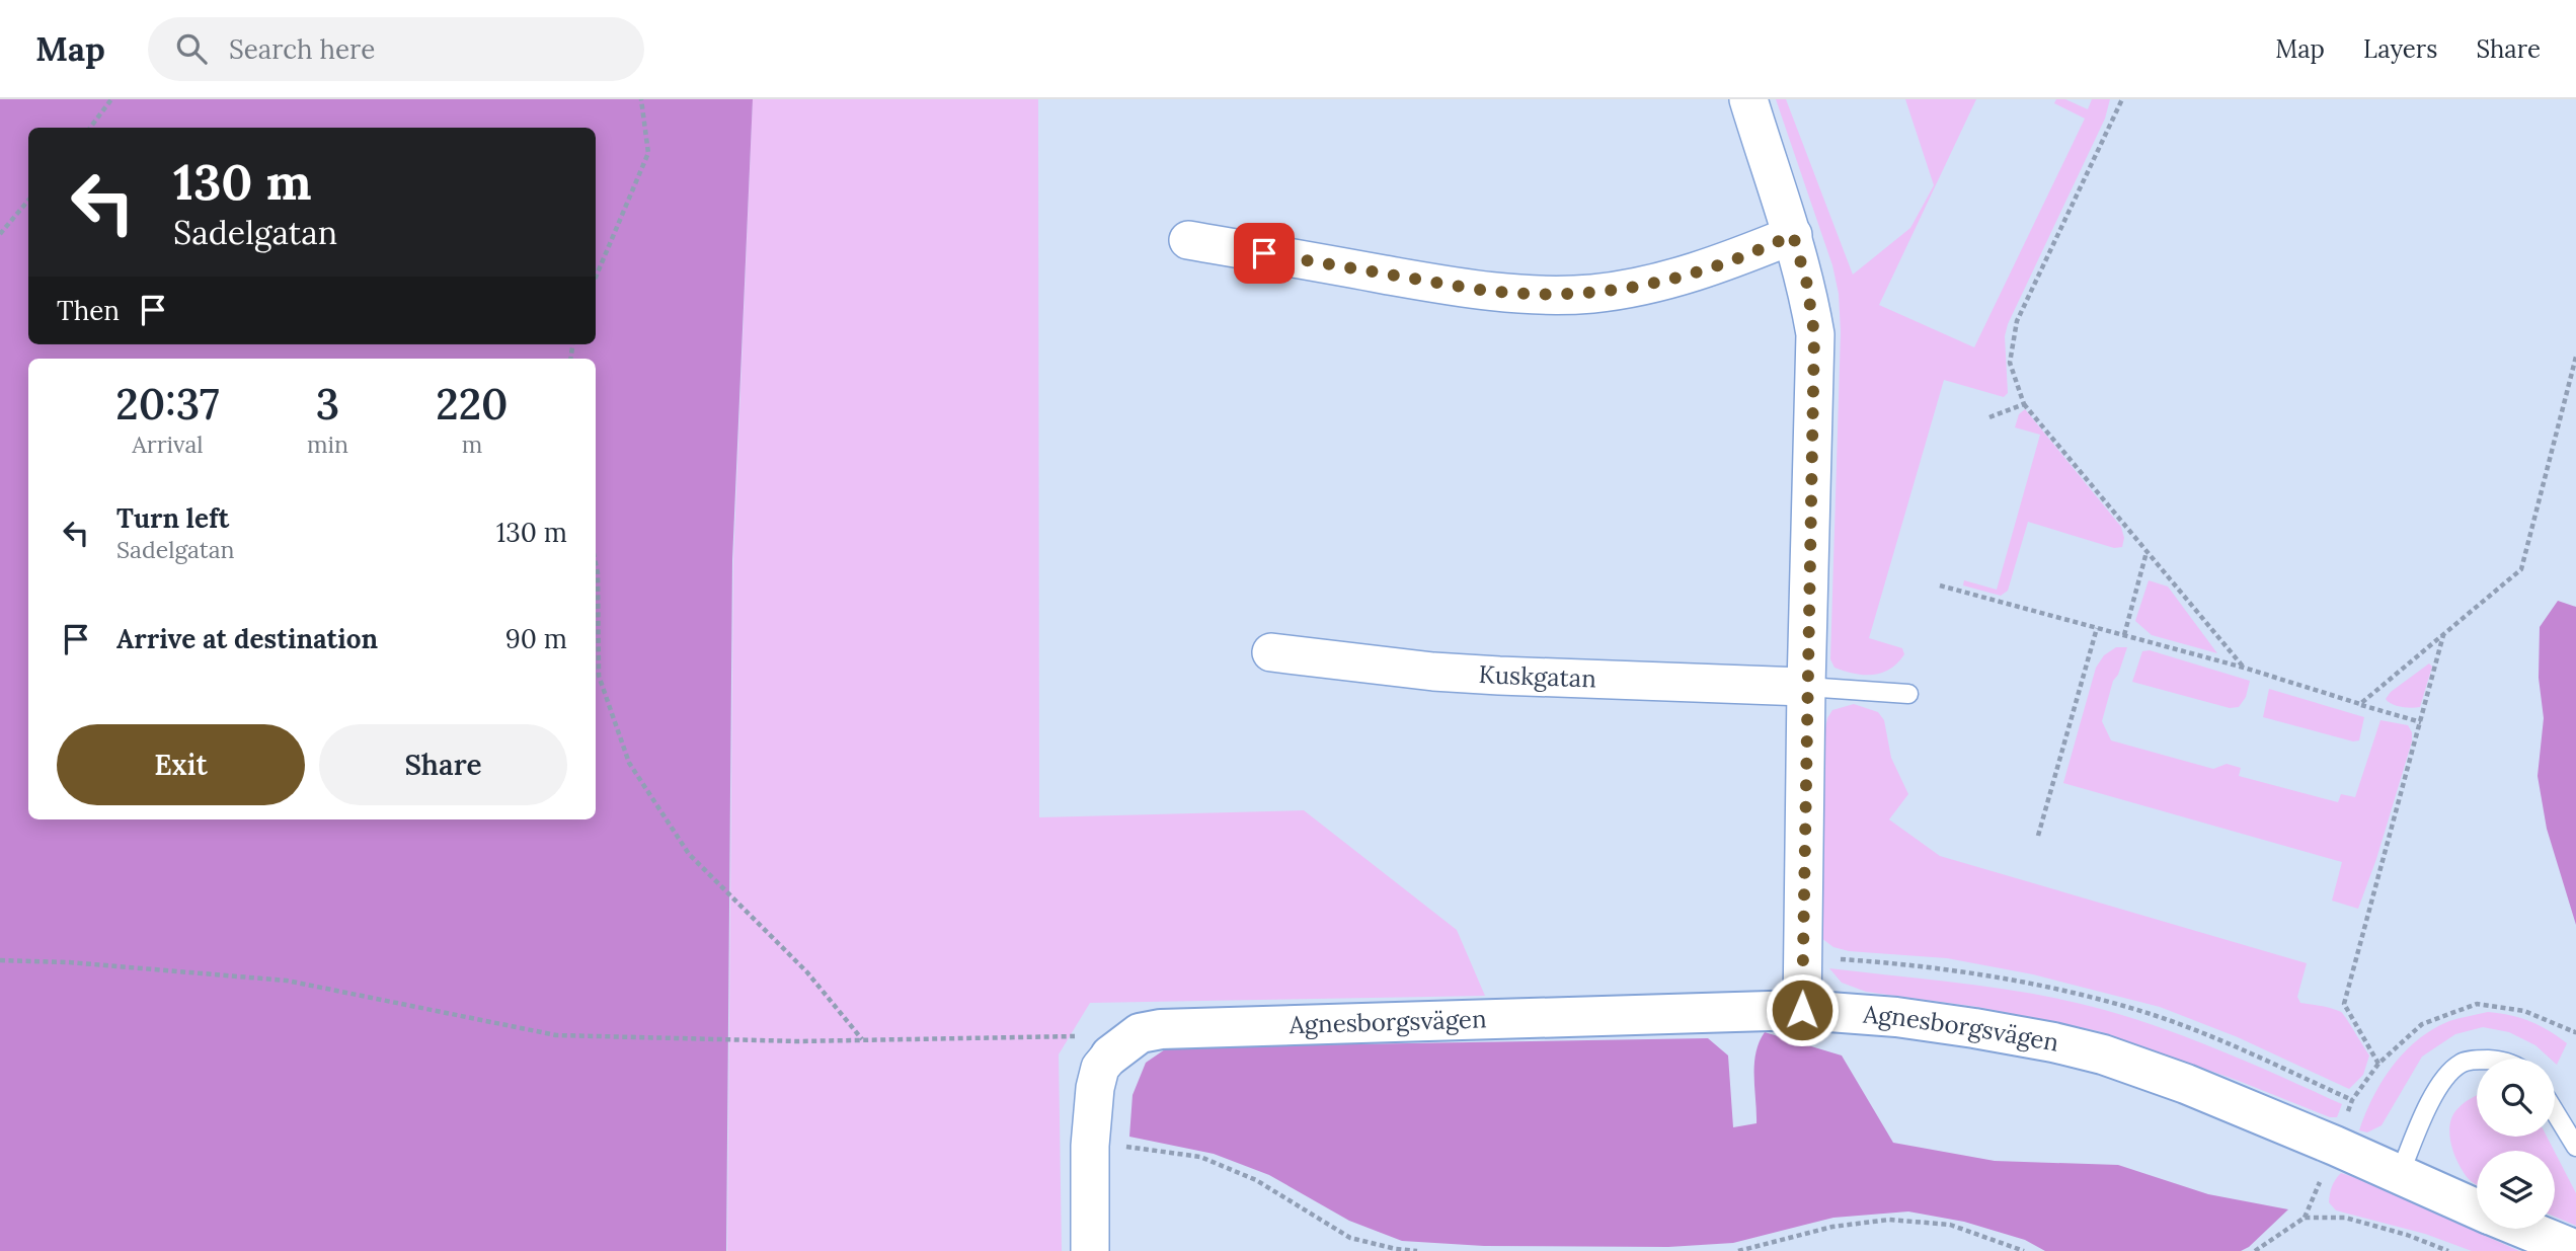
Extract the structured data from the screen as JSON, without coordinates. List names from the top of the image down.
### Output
{
  "streets": {
    "street": ["Kuskgatan", "Agnesborgsvägen"]
  },
  "page": {
    "header": "Map",
    "search": "Search here",
    "nav": ["Map", "Layers", "Share"],
    "turn": ["130 m", "Sadelgatan"],
    "then": "Then",
    "eta": [
      "20:37",
      "Arrival",
      "3",
      "min",
      "220",
      "m"
    ],
    "list": [
      {
        "name": "Turn left",
        "note": "Sadelgatan",
        "value": "130 m"
      },
      {
        "name": "Arrive at destination",
        "value": "90 m"
      }
    ],
    "buttons": ["Exit", "Share"]
  }
}
